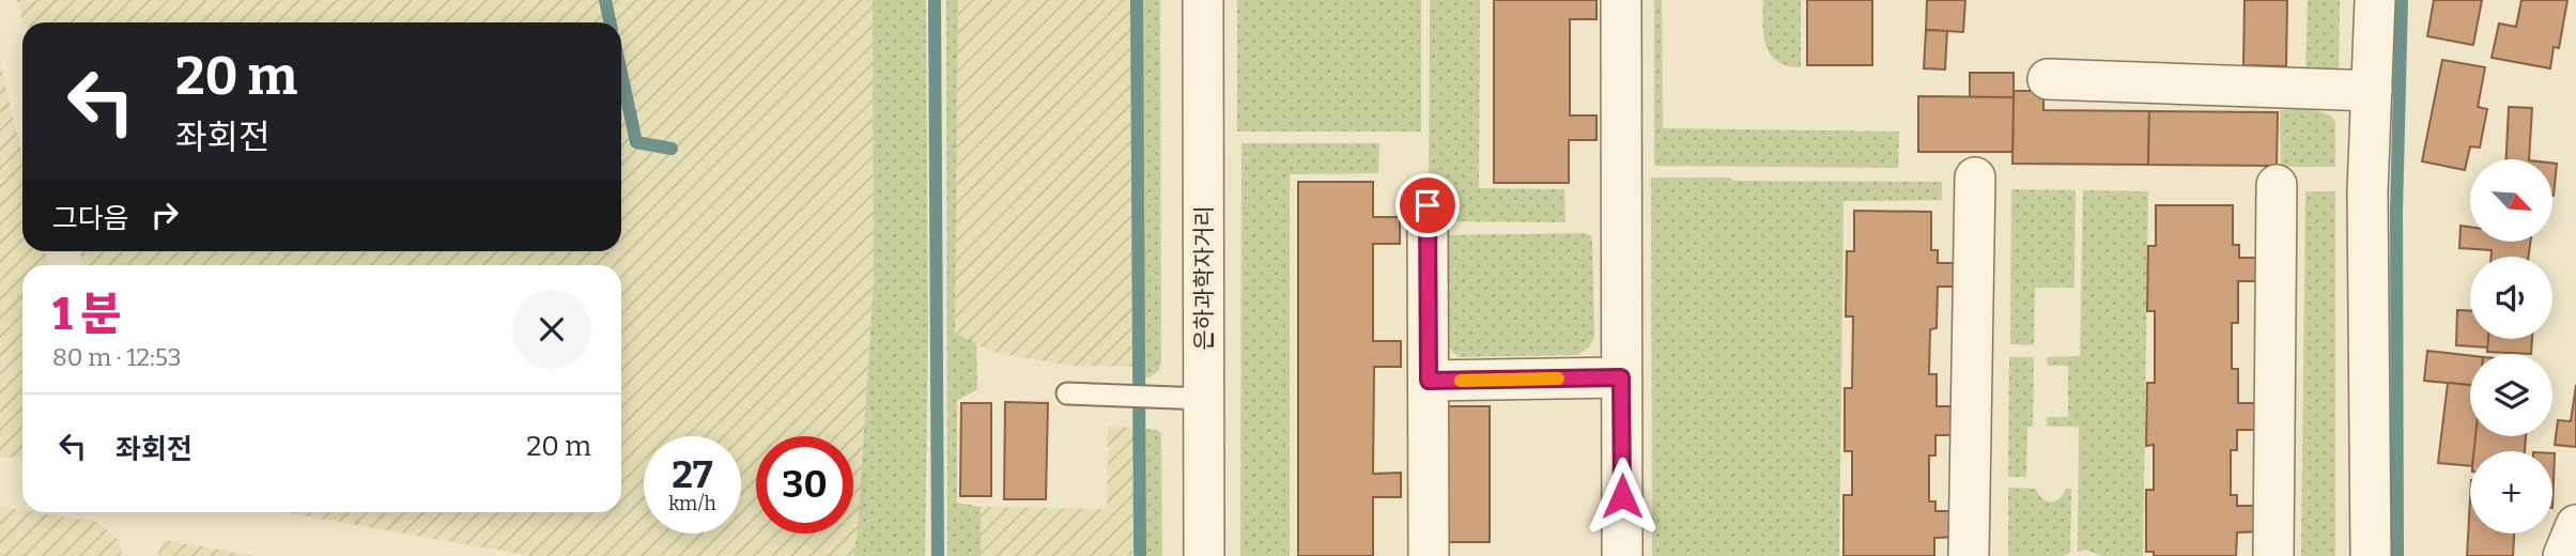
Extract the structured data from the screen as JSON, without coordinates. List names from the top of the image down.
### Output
{
  "streets": {
    "street": ["은하과학자거리"]
  },
  "north": "bottom right",
  "page": {
    "turn": ["20 m", "좌회전"],
    "map_buttons": "+",
    "then": "그다음",
    "heading": ["1 분", "80 m · 12:53"],
    "list": [
      {
        "name": "좌회전",
        "value": "20 m"
      }
    ],
    "speed": "27 km/h",
    "limit": "30"
  }
}
